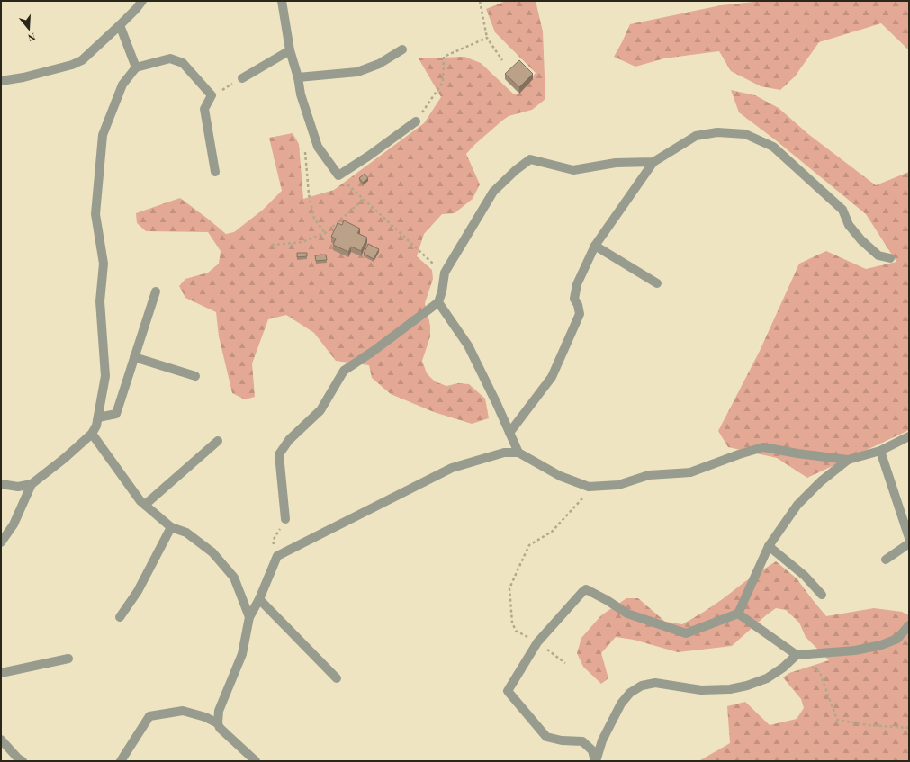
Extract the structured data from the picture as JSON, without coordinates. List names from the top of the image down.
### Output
{
  "north": "bottom"
}
